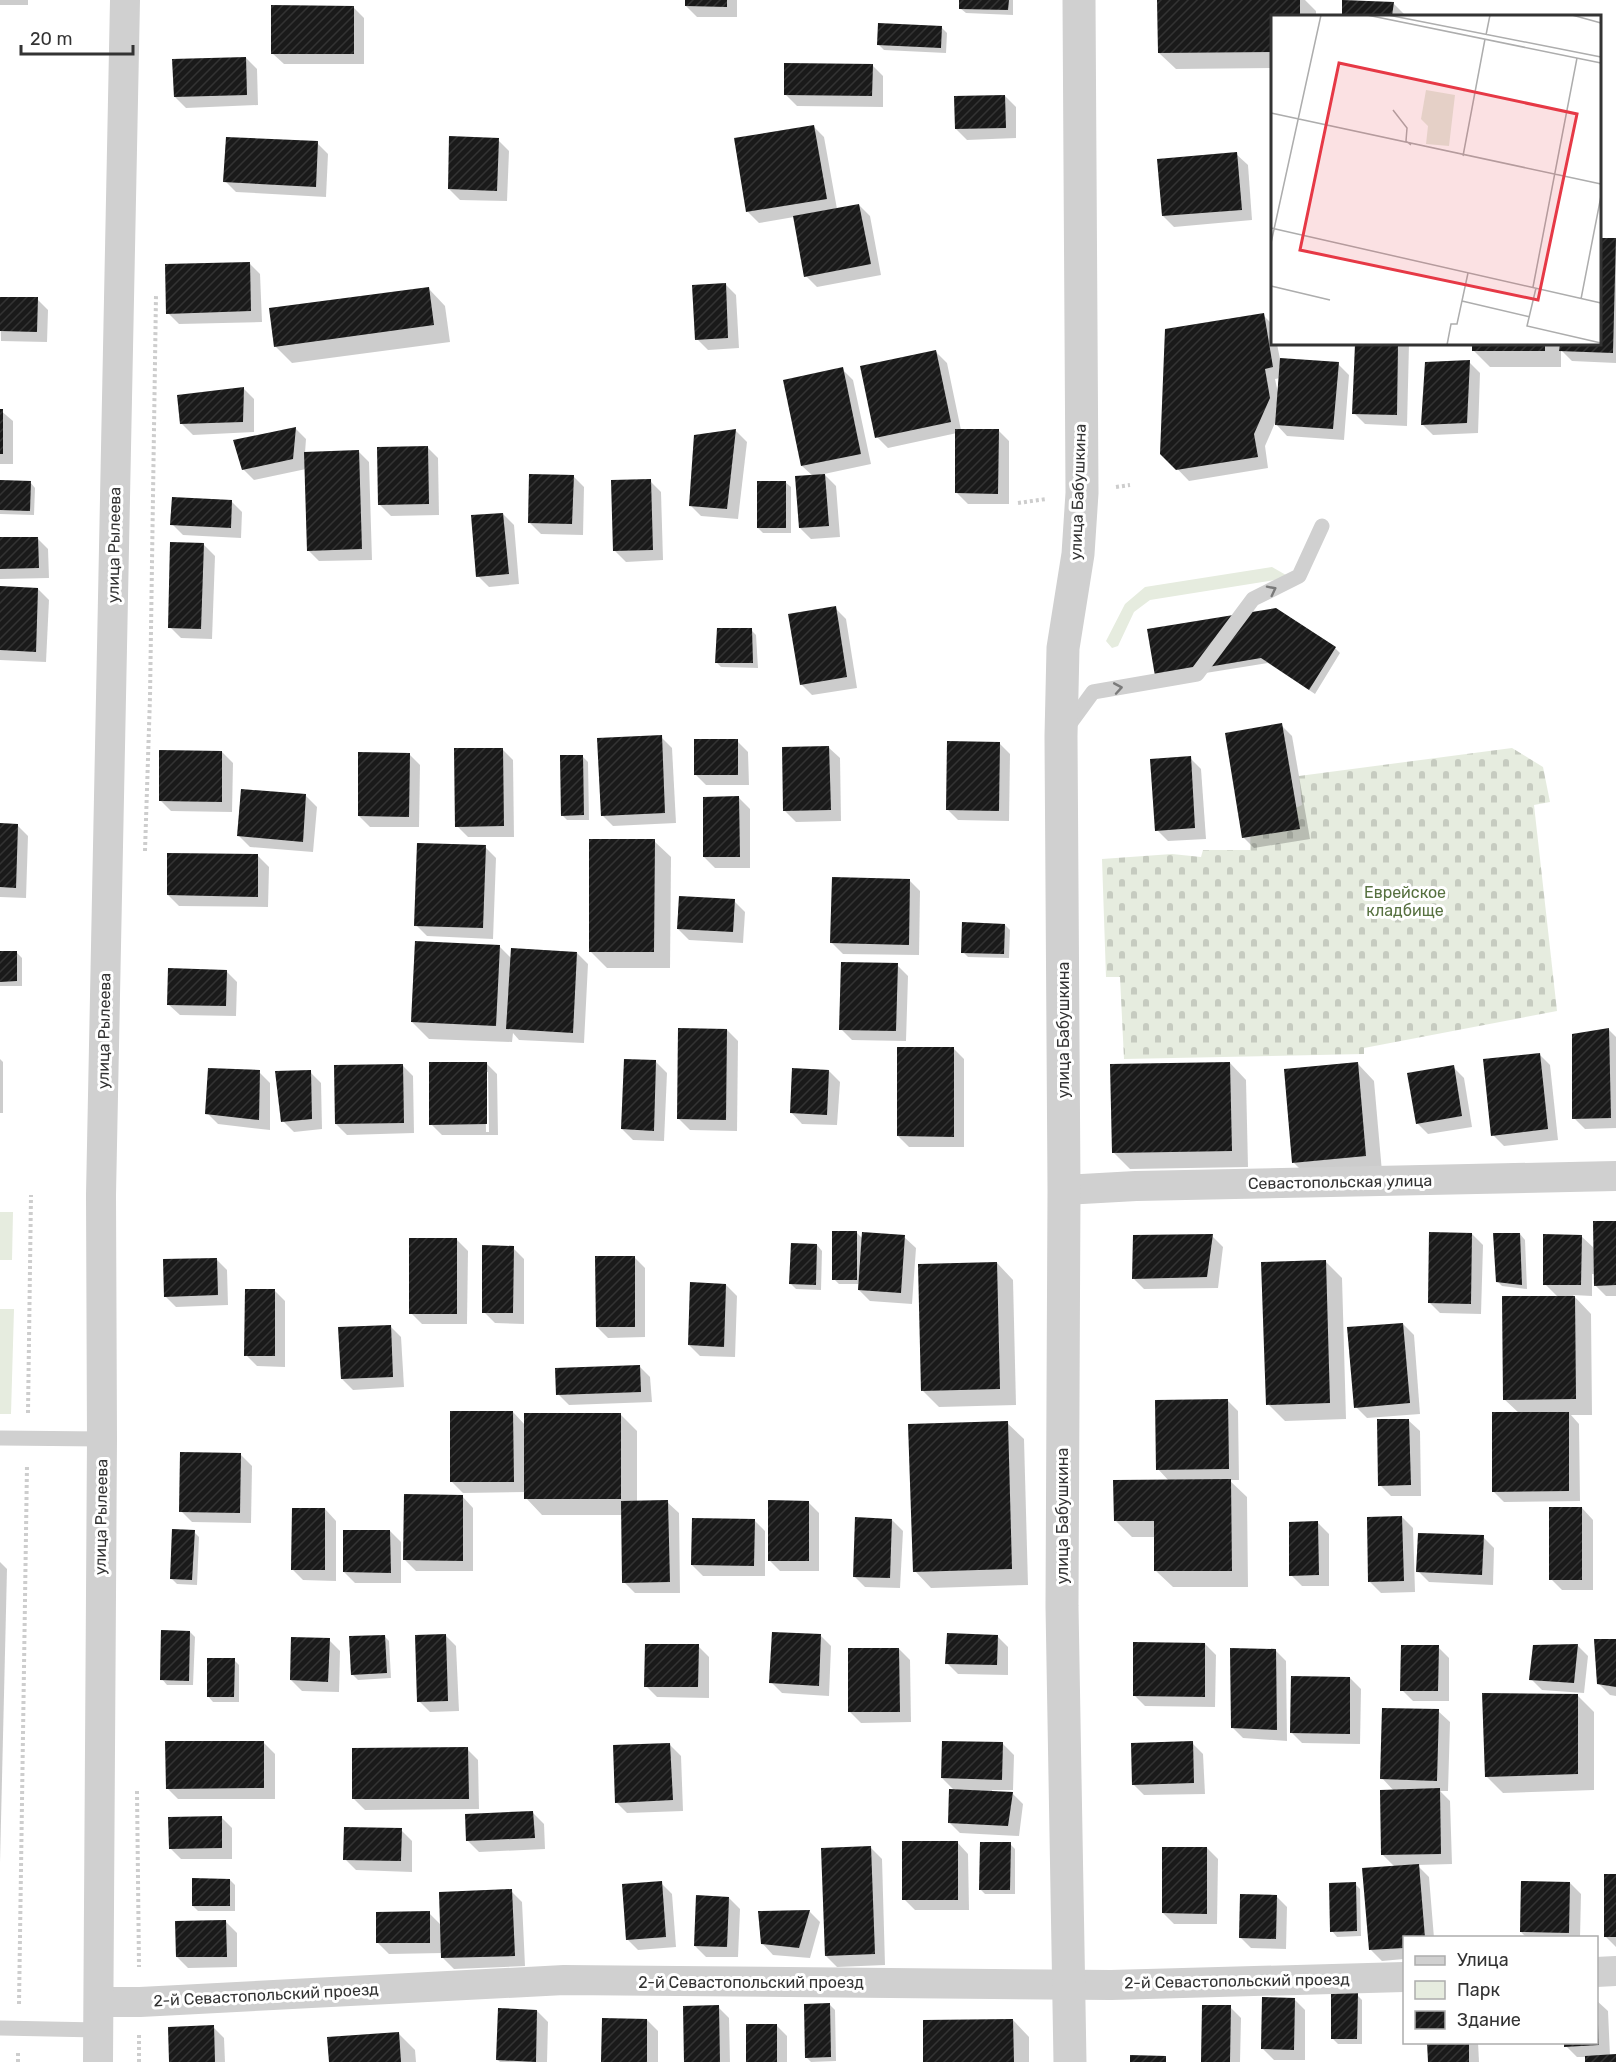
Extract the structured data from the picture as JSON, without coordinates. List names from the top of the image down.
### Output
{
  "streets": {
    "street": [
      "улица Бабушкина",
      "улица Рылеева",
      "Севастопольская улица",
      "2-й Севастопольский проезд"
    ]
  },
  "crossings": [
    ["улица Бабушкина", "Севастопольская улица"],
    ["улица Бабушкина", "2-й Севастопольский проезд"],
    ["улица Рылеева", "2-й Севастопольский проезд"]
  ],
  "parks": ["Еврейское кладбище"],
  "legend": ["Улица", "Парк", "Здание"],
  "scale_bar": "20 m"
}
